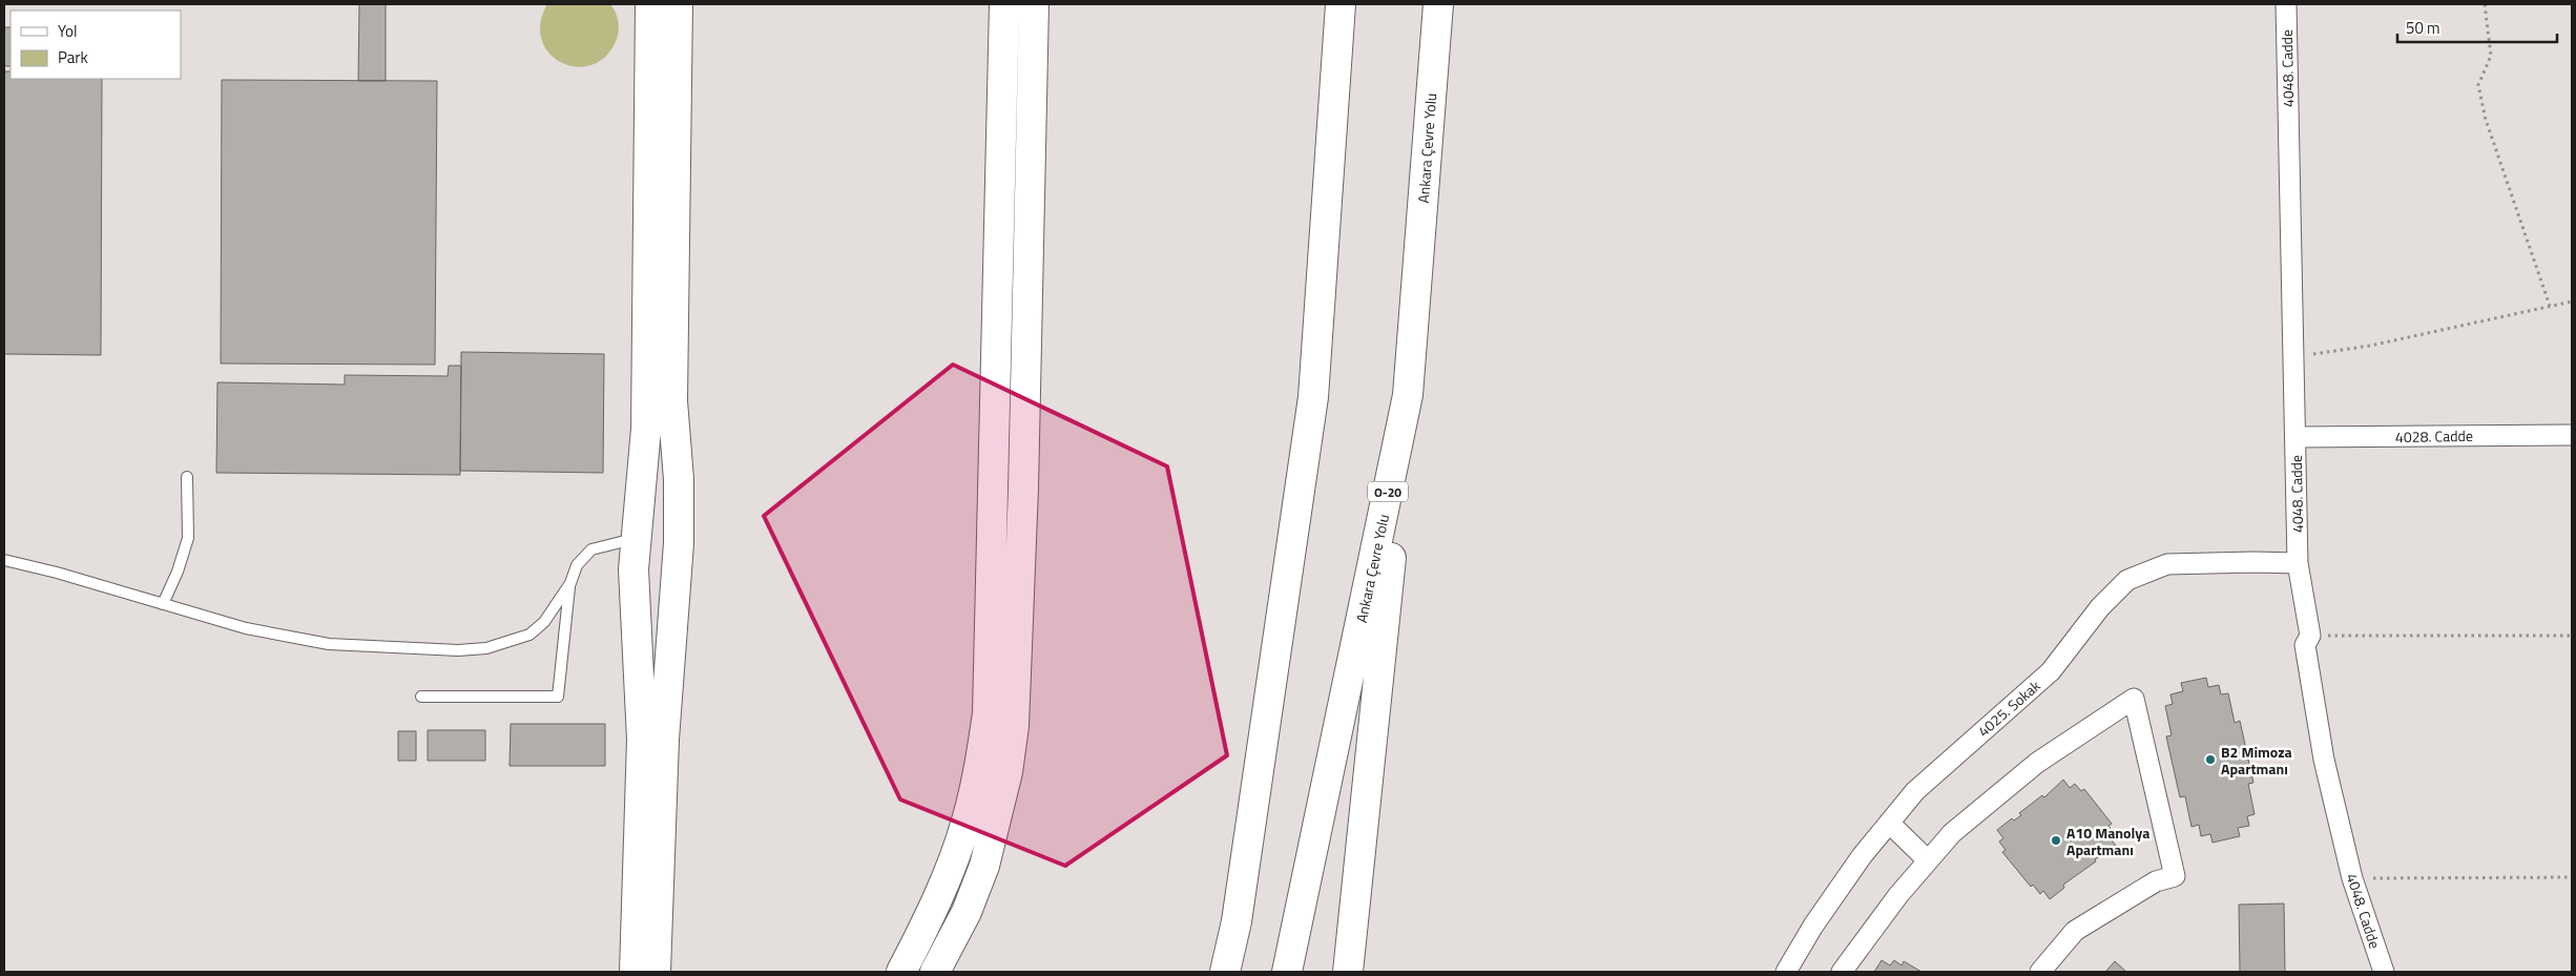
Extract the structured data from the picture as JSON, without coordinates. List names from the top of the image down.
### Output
{
  "streets": {
    "main road": ["Ankara Çevre Yolu", "O-20"],
    "street": ["4048. Cadde", "4028. Cadde", "4025. Sokak"]
  },
  "crossings": [
    ["4048. Cadde", "4028. Cadde"],
    ["4048. Cadde", "4025. Sokak"]
  ],
  "places": ["B2 Mimoza Apartmanı", "A10 Manolya Apartmanı"],
  "legend": ["Yol", "Park"],
  "scale_bar": "50 m"
}
